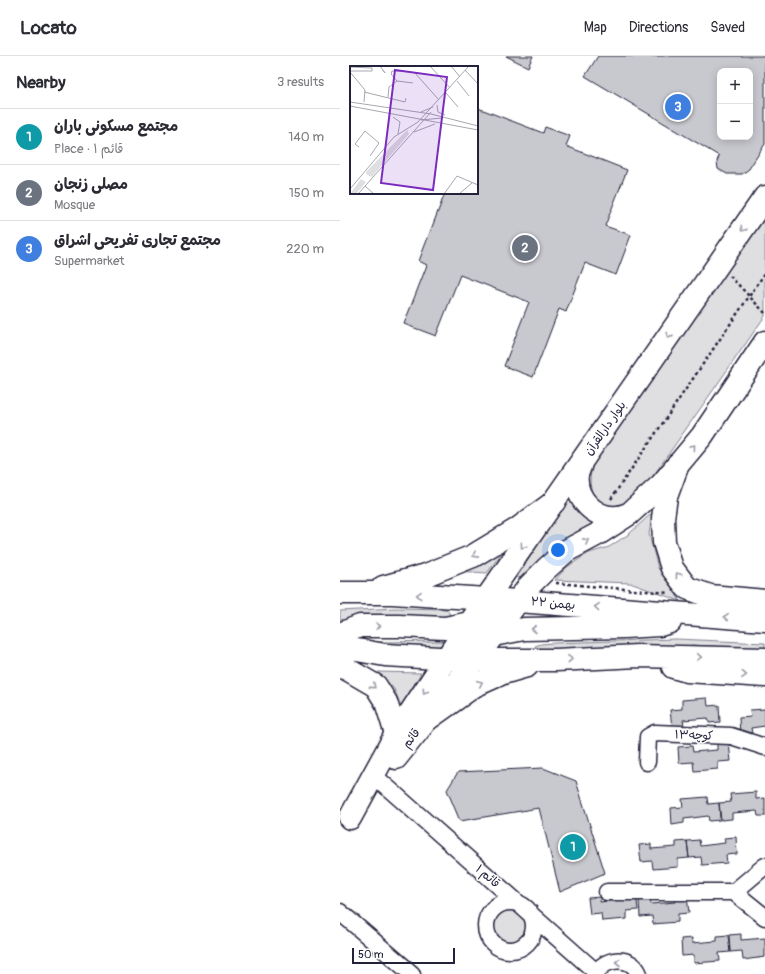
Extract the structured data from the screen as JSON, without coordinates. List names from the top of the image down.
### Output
{
  "streets": {
    "main road": ["بلوار دارالقرآن", "۲۲ بهمن", "قائم"],
    "street": ["کوچه۱۳", "قائم ۱"]
  },
  "crossings": [
    ["بلوار دارالقرآن", "۲۲ بهمن"],
    ["بلوار دارالقرآن", "قائم"],
    ["قائم", "قائم ۱"]
  ],
  "scale_bar": "50 m",
  "page": {
    "header": "Locato",
    "nav": ["Map", "Directions", "Saved"],
    "heading": ["Nearby", "3 results"],
    "map_buttons": ["+", "−"],
    "pins": ["3", "2", "1"],
    "list": [
      {
        "mark": "1",
        "name": "مجتمع مسکونی باران",
        "note": "Place · قائم ۱",
        "value": "140 m"
      },
      {
        "mark": "2",
        "name": "مصلی زنجان",
        "note": "Mosque",
        "value": "150 m"
      },
      {
        "mark": "3",
        "name": "مجتمع تجاری تفریحی اشراق",
        "note": "Supermarket",
        "value": "220 m"
      }
    ],
    "scale": "50 m"
  }
}
